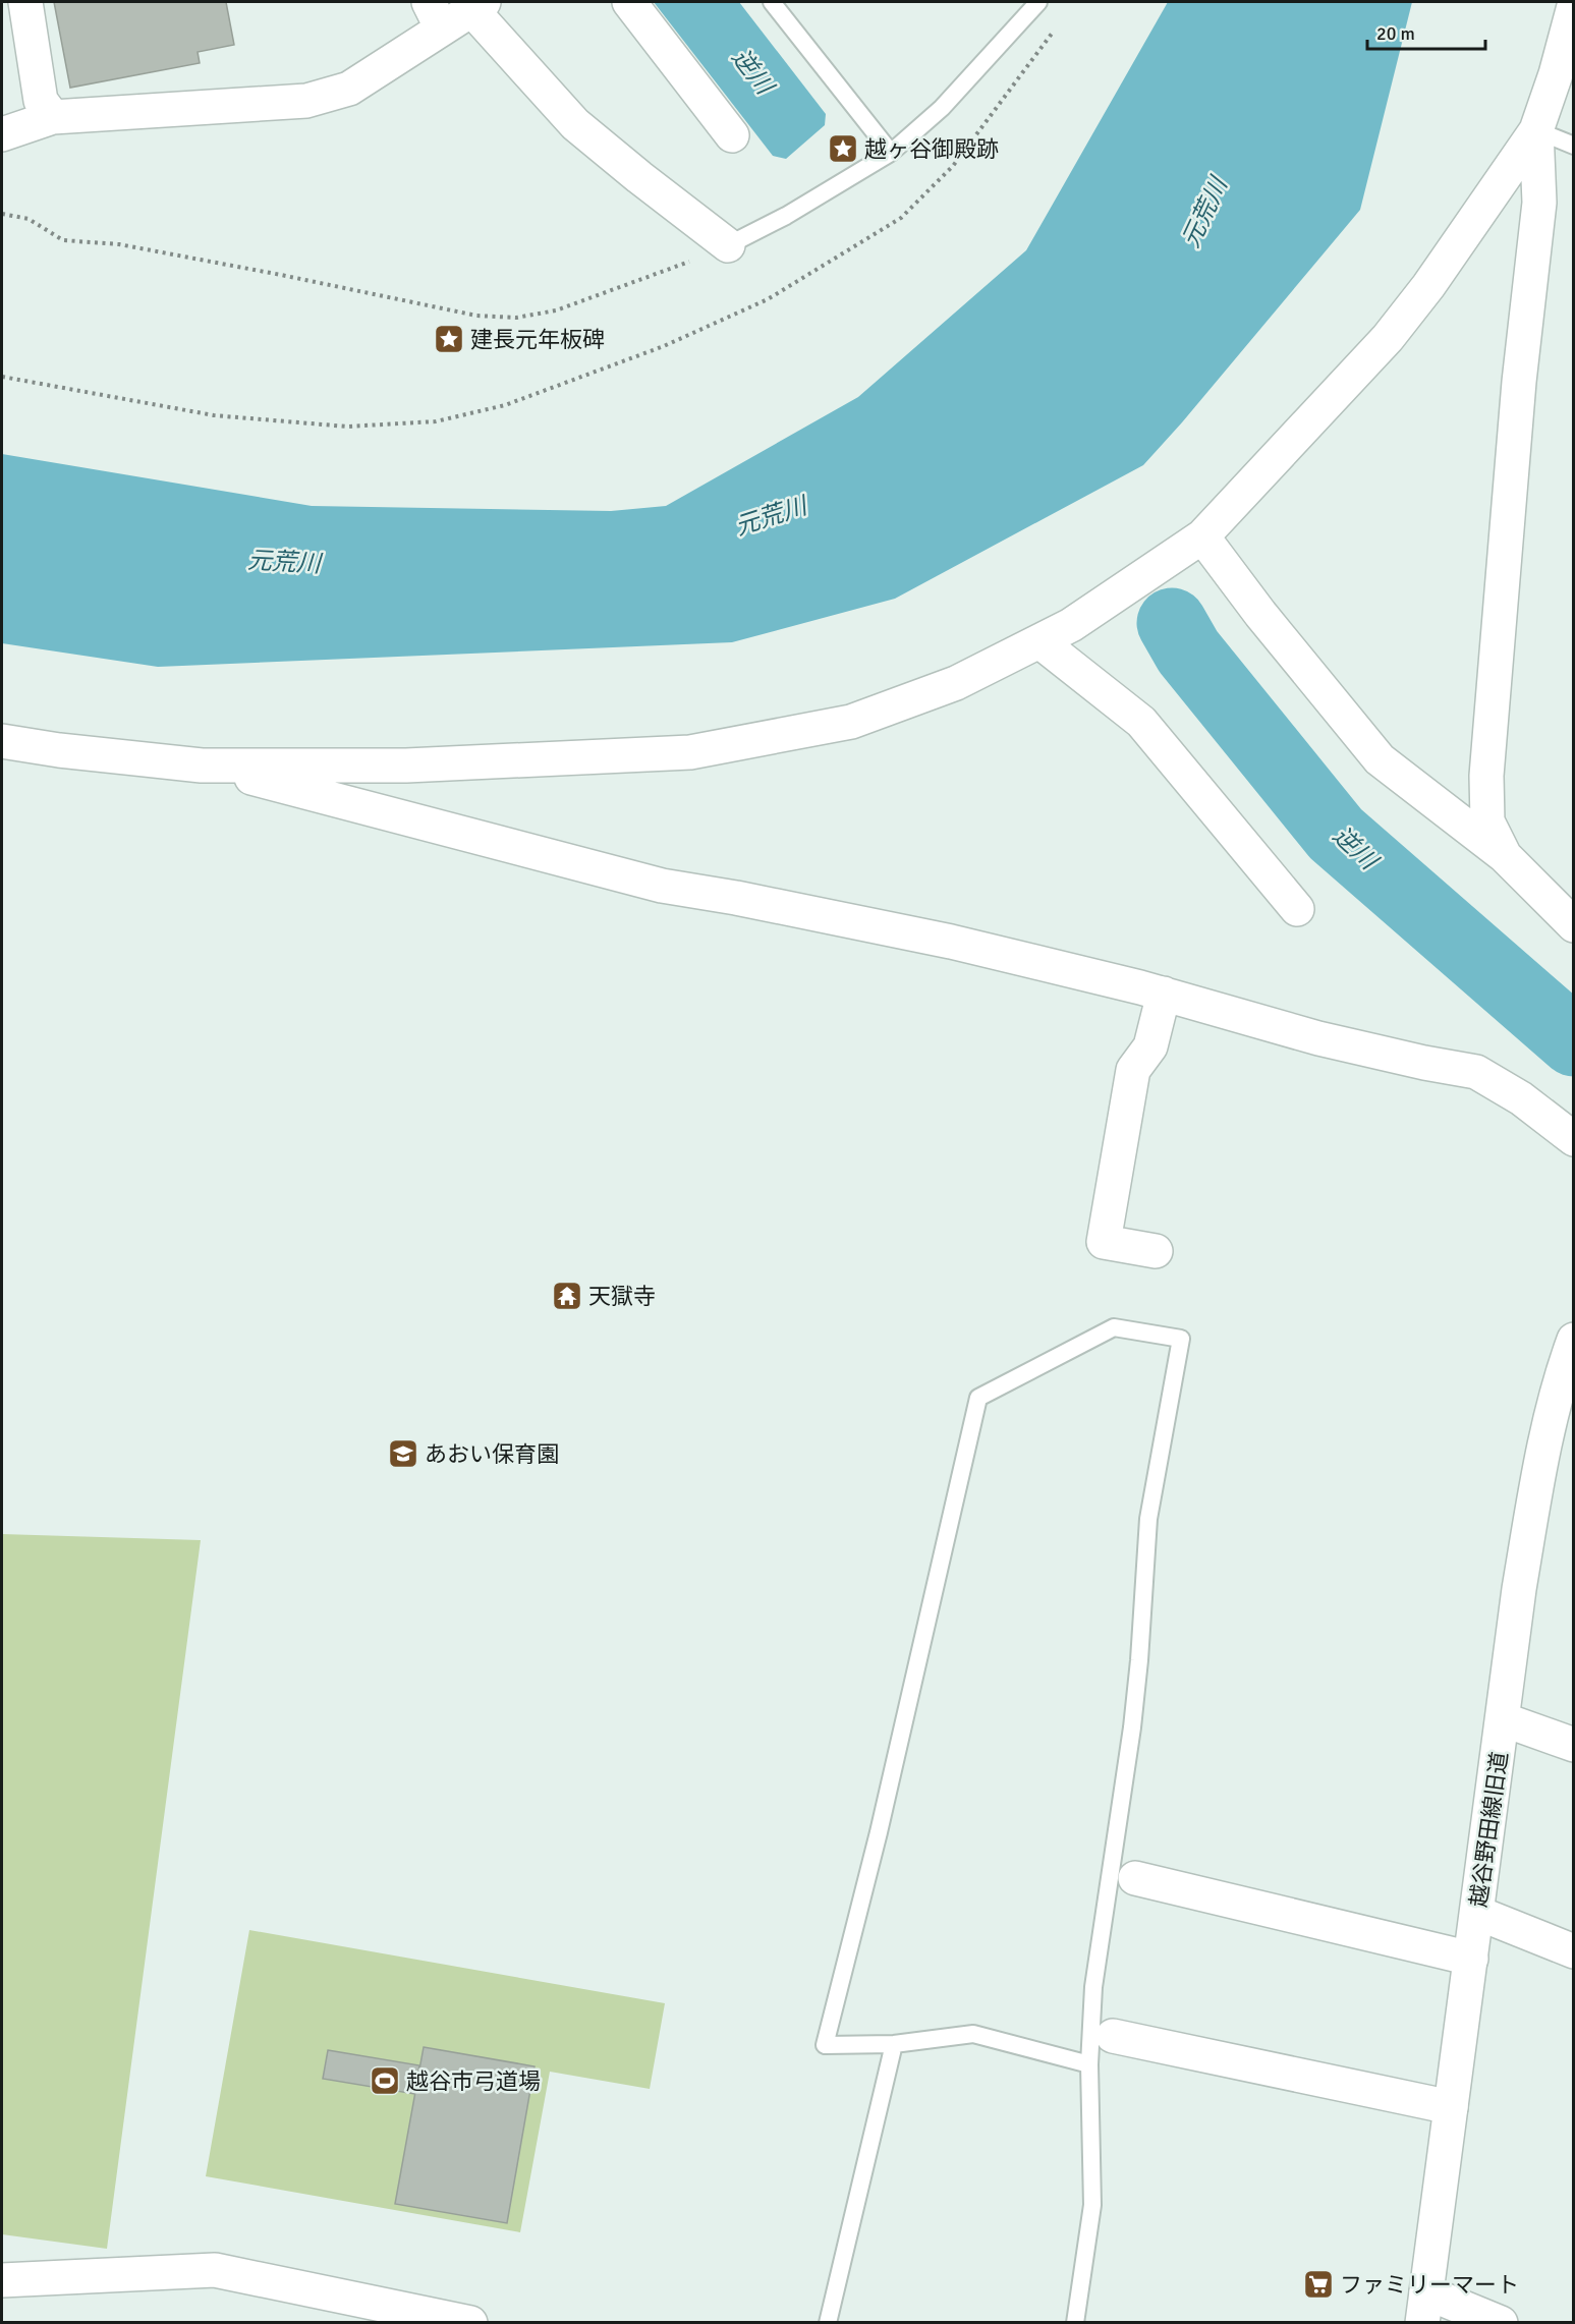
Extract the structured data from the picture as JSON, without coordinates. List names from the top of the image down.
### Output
{
  "streets": {
    "street": ["越谷野田線旧道"]
  },
  "water": ["逆川", "元荒川"],
  "places": {
    "place": ["越ヶ谷御殿跡", "建長元年板碑"],
    "temple": ["天獄寺"],
    "school or university": ["あおい保育園"],
    "sports": ["越谷市弓道場"],
    "supermarket": ["ファミリーマート"]
  },
  "scale_bar": "20 m"
}
